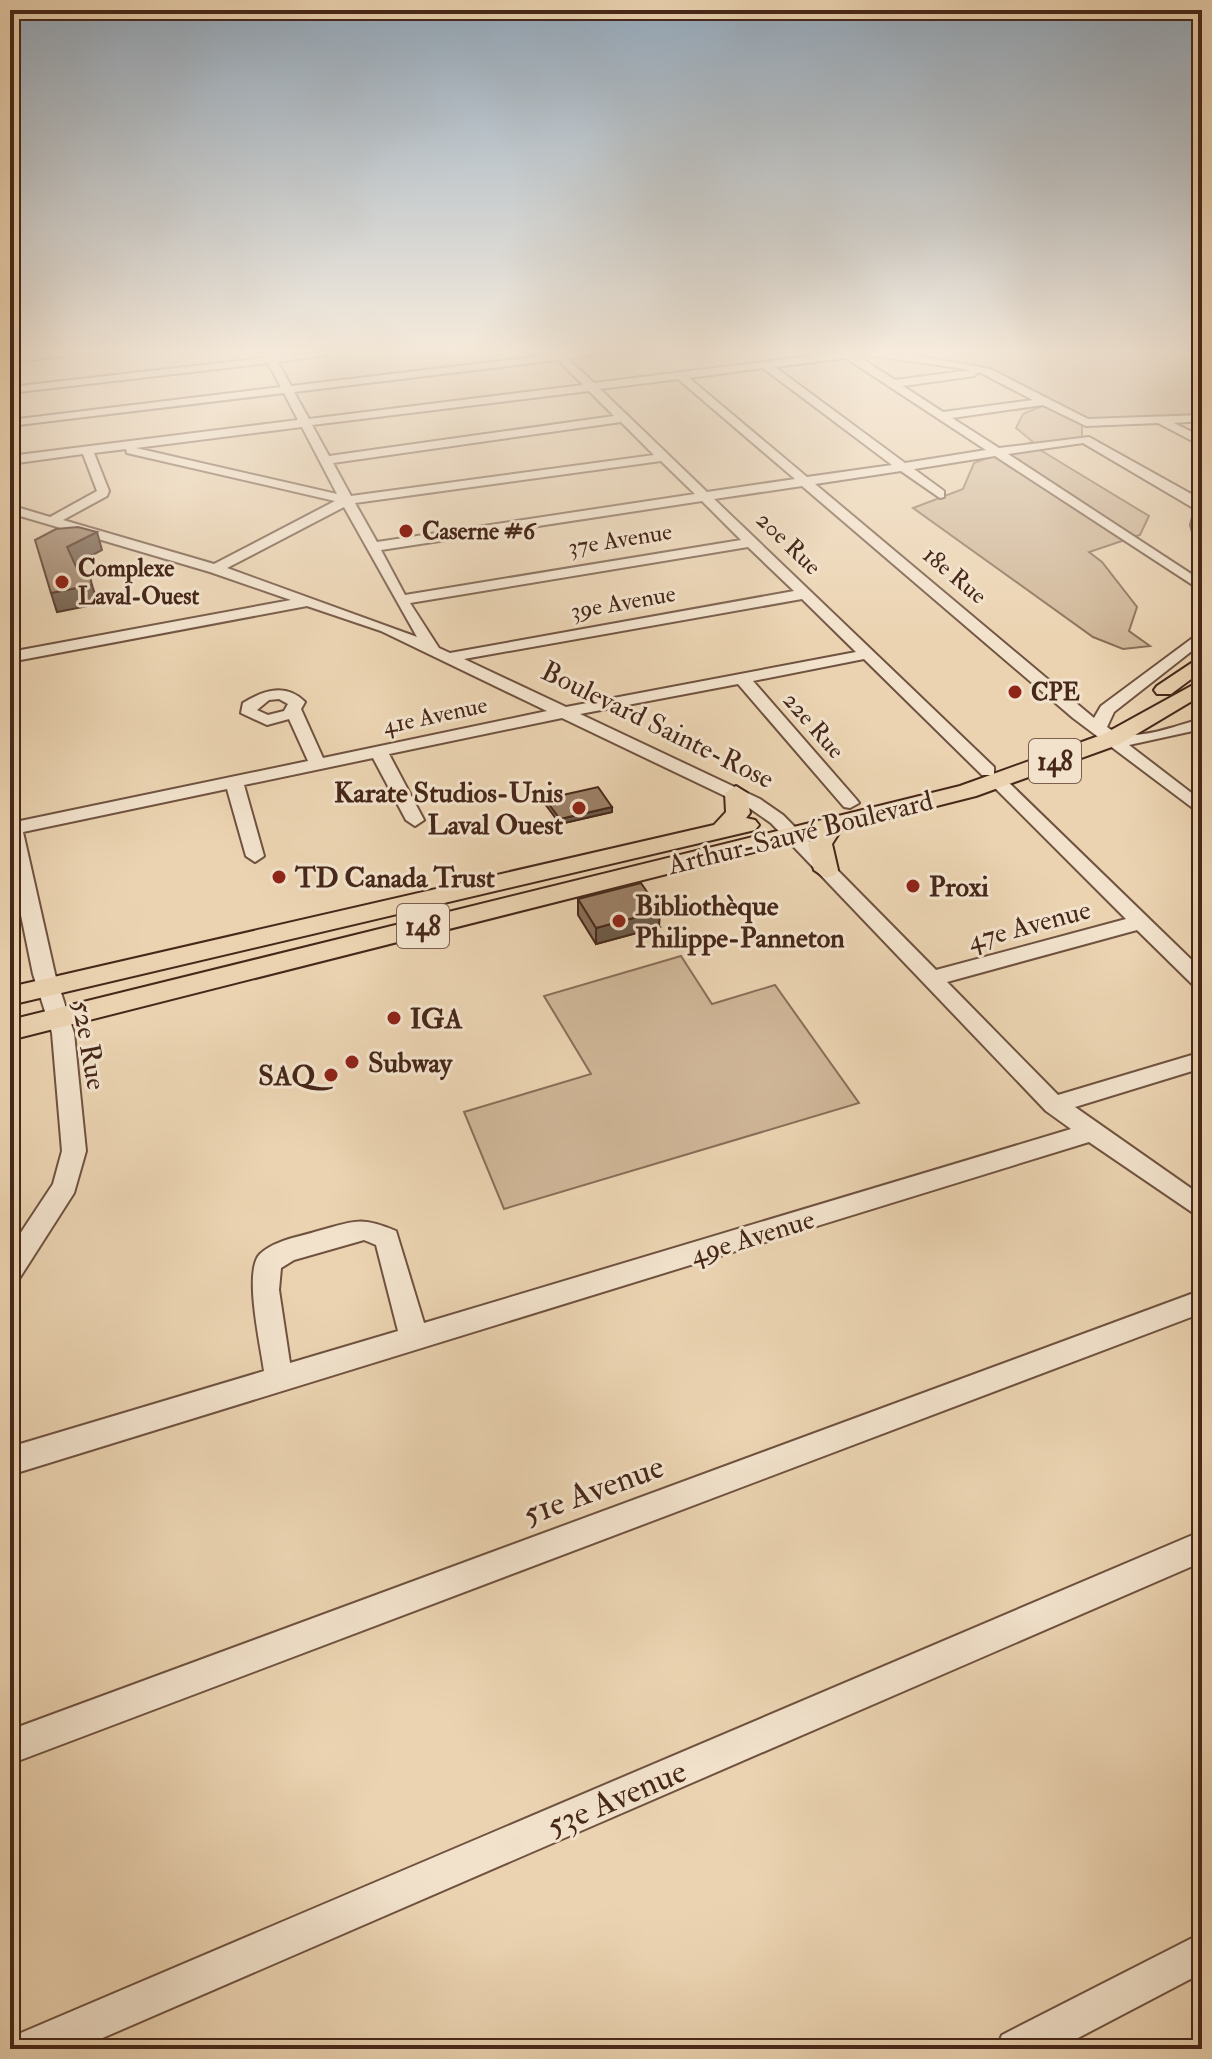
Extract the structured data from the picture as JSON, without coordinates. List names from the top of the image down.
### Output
{
  "streets": {
    "main road": ["148", "Arthur-Sauvé Boulevard"],
    "street": [
      "37e Avenue",
      "20e Rue",
      "18e Rue",
      "39e Avenue",
      "41e Avenue",
      "Boulevard Sainte-Rose",
      "22e Rue",
      "47e Avenue",
      "52e Rue",
      "49e Avenue",
      "51e Avenue",
      "53e Avenue"
    ]
  },
  "crossings": [
    ["37e Avenue", "20e Rue"],
    ["37e Avenue", "Boulevard Sainte-Rose"],
    ["20e Rue", "39e Avenue"],
    ["20e Rue", "41e Avenue"],
    ["20e Rue", "Arthur-Sauvé Boulevard"],
    ["20e Rue", "47e Avenue"],
    ["18e Rue", "Arthur-Sauvé Boulevard"],
    ["39e Avenue", "Boulevard Sainte-Rose"],
    ["41e Avenue", "Boulevard Sainte-Rose"],
    ["41e Avenue", "22e Rue"],
    ["41e Avenue", "52e Rue"],
    ["Boulevard Sainte-Rose", "Arthur-Sauvé Boulevard"],
    ["Boulevard Sainte-Rose", "47e Avenue"],
    ["Boulevard Sainte-Rose", "49e Avenue"],
    ["22e Rue", "Arthur-Sauvé Boulevard"],
    ["Arthur-Sauvé Boulevard", "52e Rue"]
  ],
  "places": [
    "Caserne #6",
    "Complexe Laval-Ouest",
    "CPE",
    "Karate Studios-Unis Laval Ouest",
    "TD Canada Trust",
    "Proxi",
    "Bibliothèque Philippe-Panneton",
    "IGA",
    "Subway",
    "SAQ"
  ]
}
